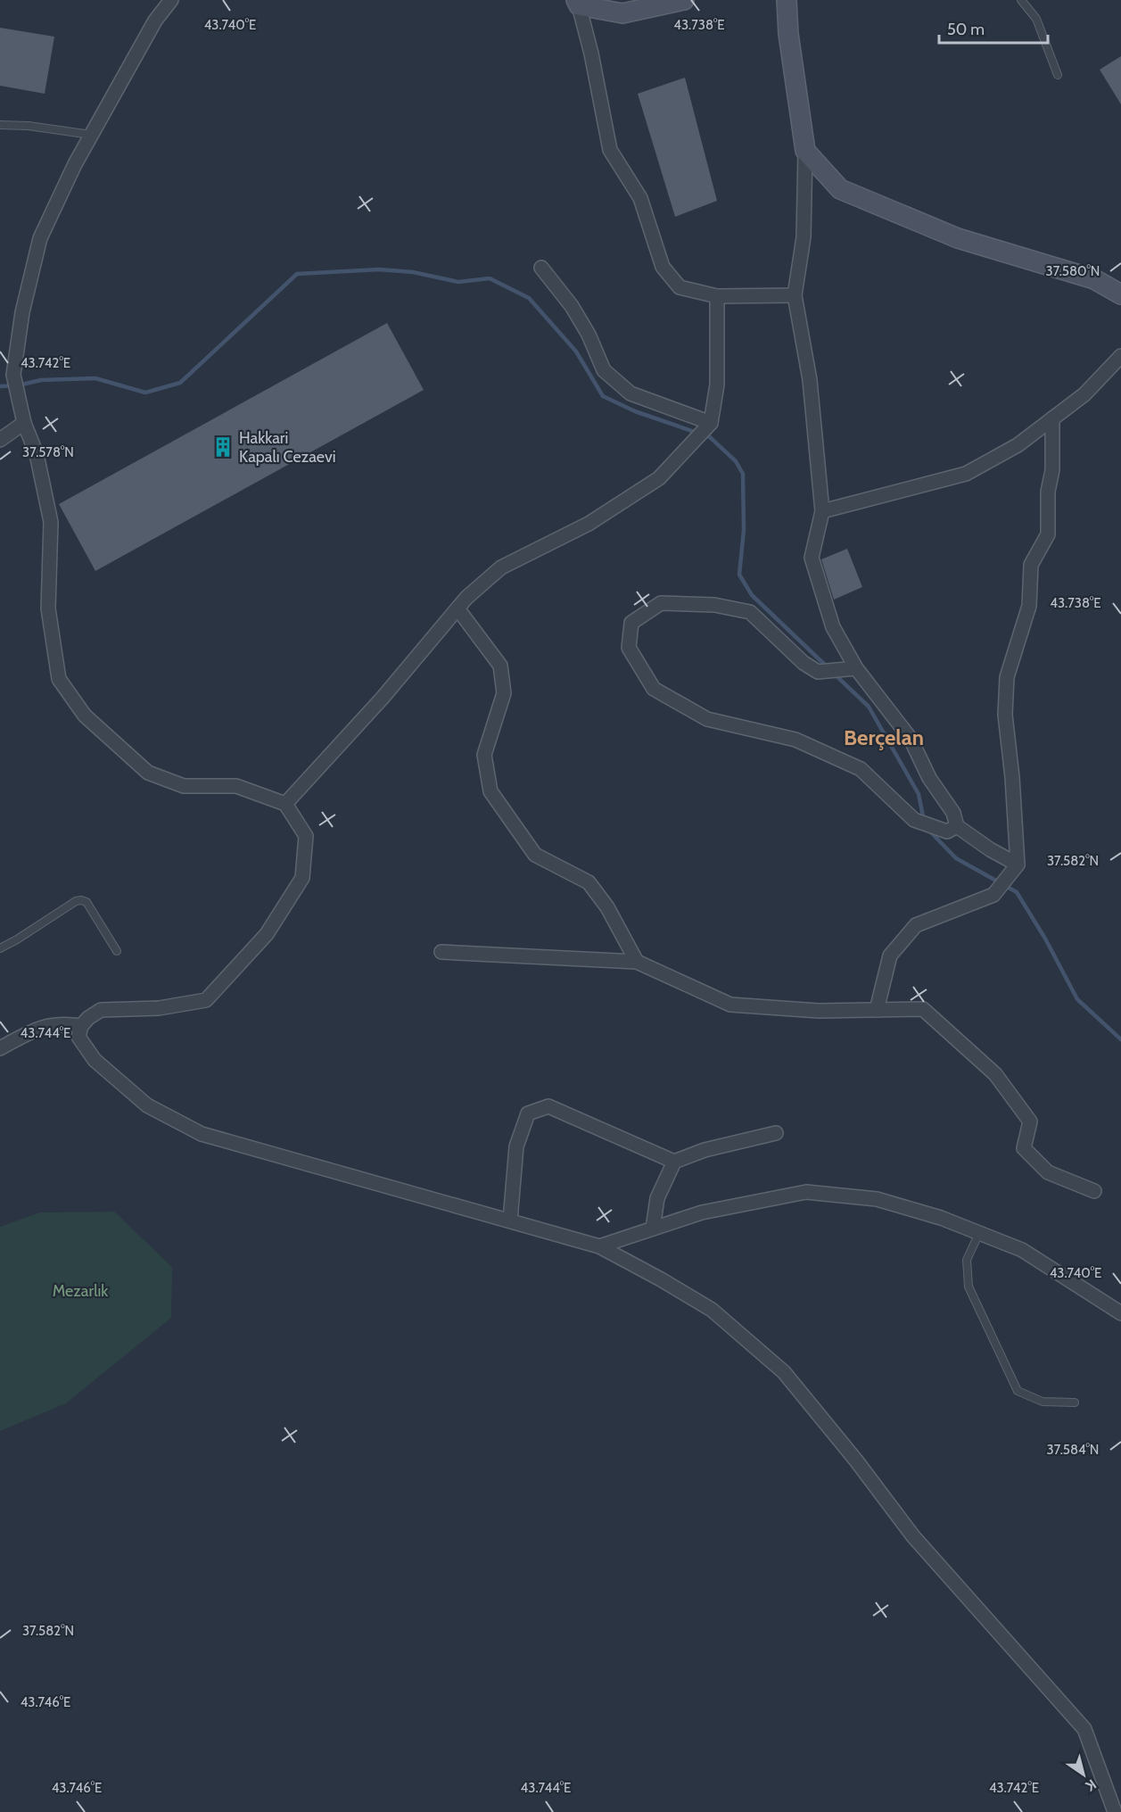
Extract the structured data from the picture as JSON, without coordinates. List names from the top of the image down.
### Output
{
  "districts": ["Berçelan"],
  "parks": ["Mezarlık"],
  "places": {
    "building": ["Hakkari Kapalı Cezaevi"]
  },
  "scale_bar": "50 m",
  "north": "bottom right",
  "coordinates": [
    "43.740°E",
    "43.738°E",
    "37.580°N",
    "43.742°E",
    "37.578°N",
    "37.582°N",
    "43.744°E",
    "37.584°N",
    "43.746°E"
  ]
}
